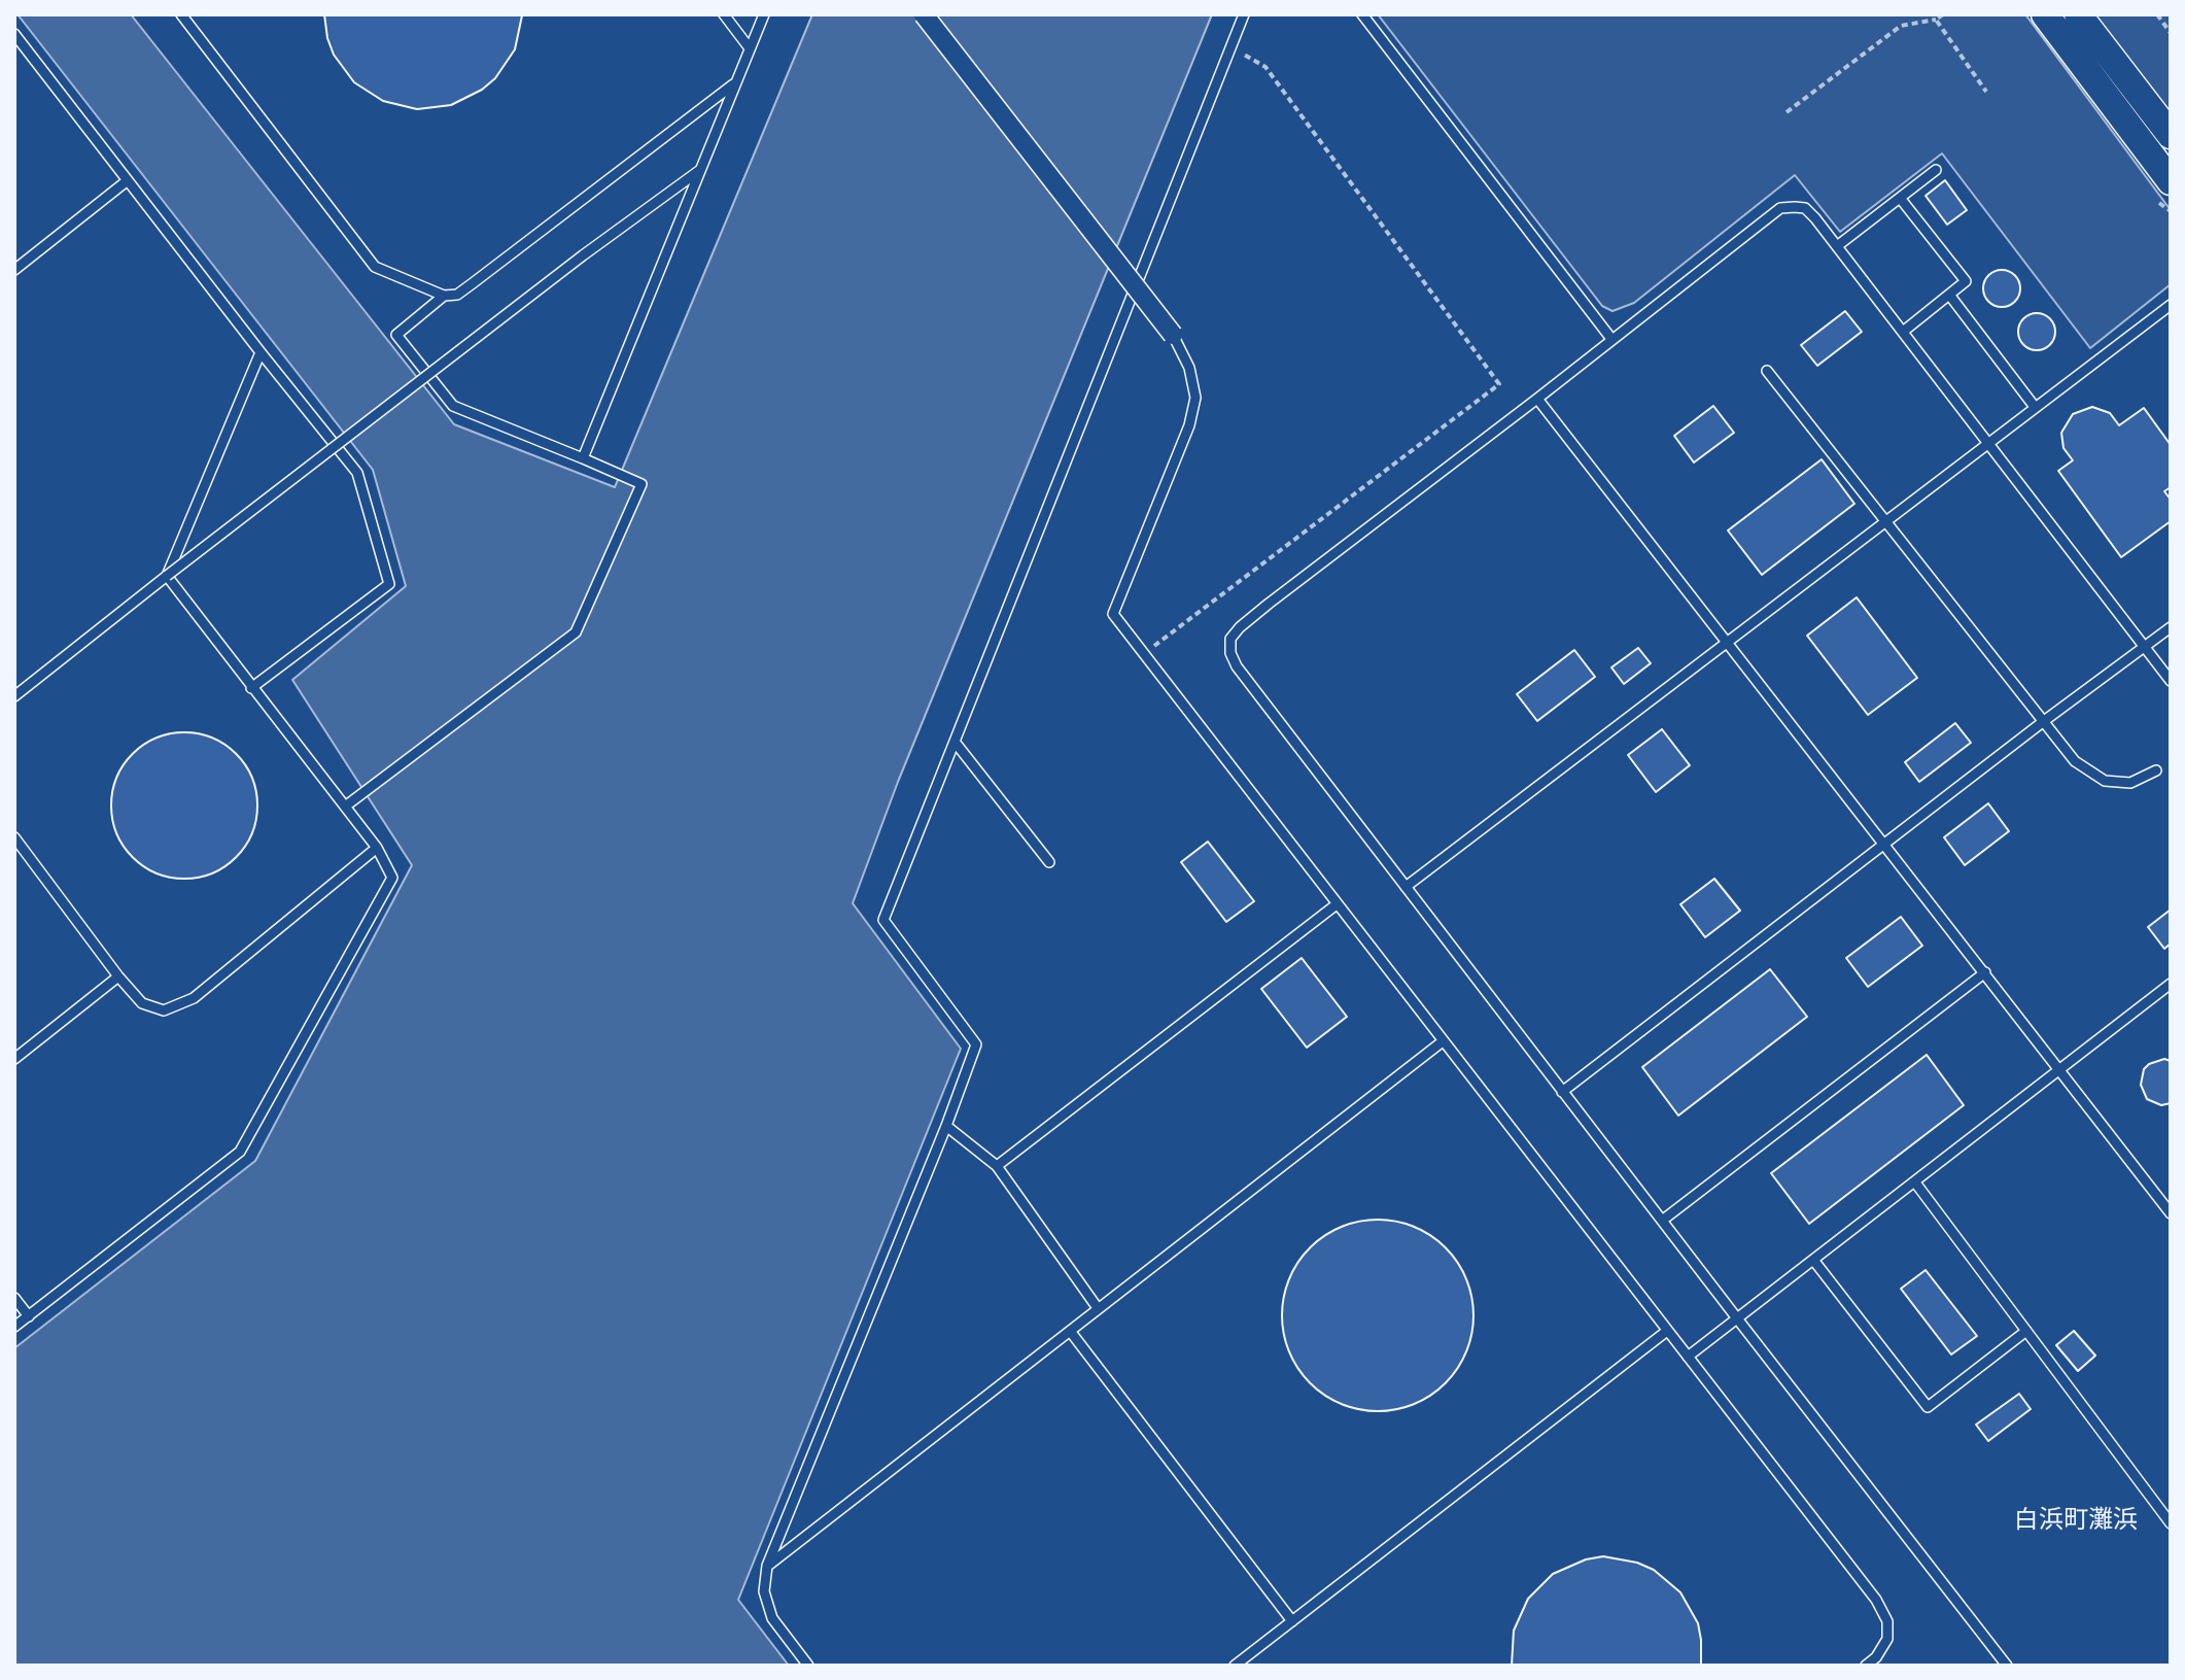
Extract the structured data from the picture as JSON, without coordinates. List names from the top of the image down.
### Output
{
  "districts": ["白浜町灘浜"]
}
